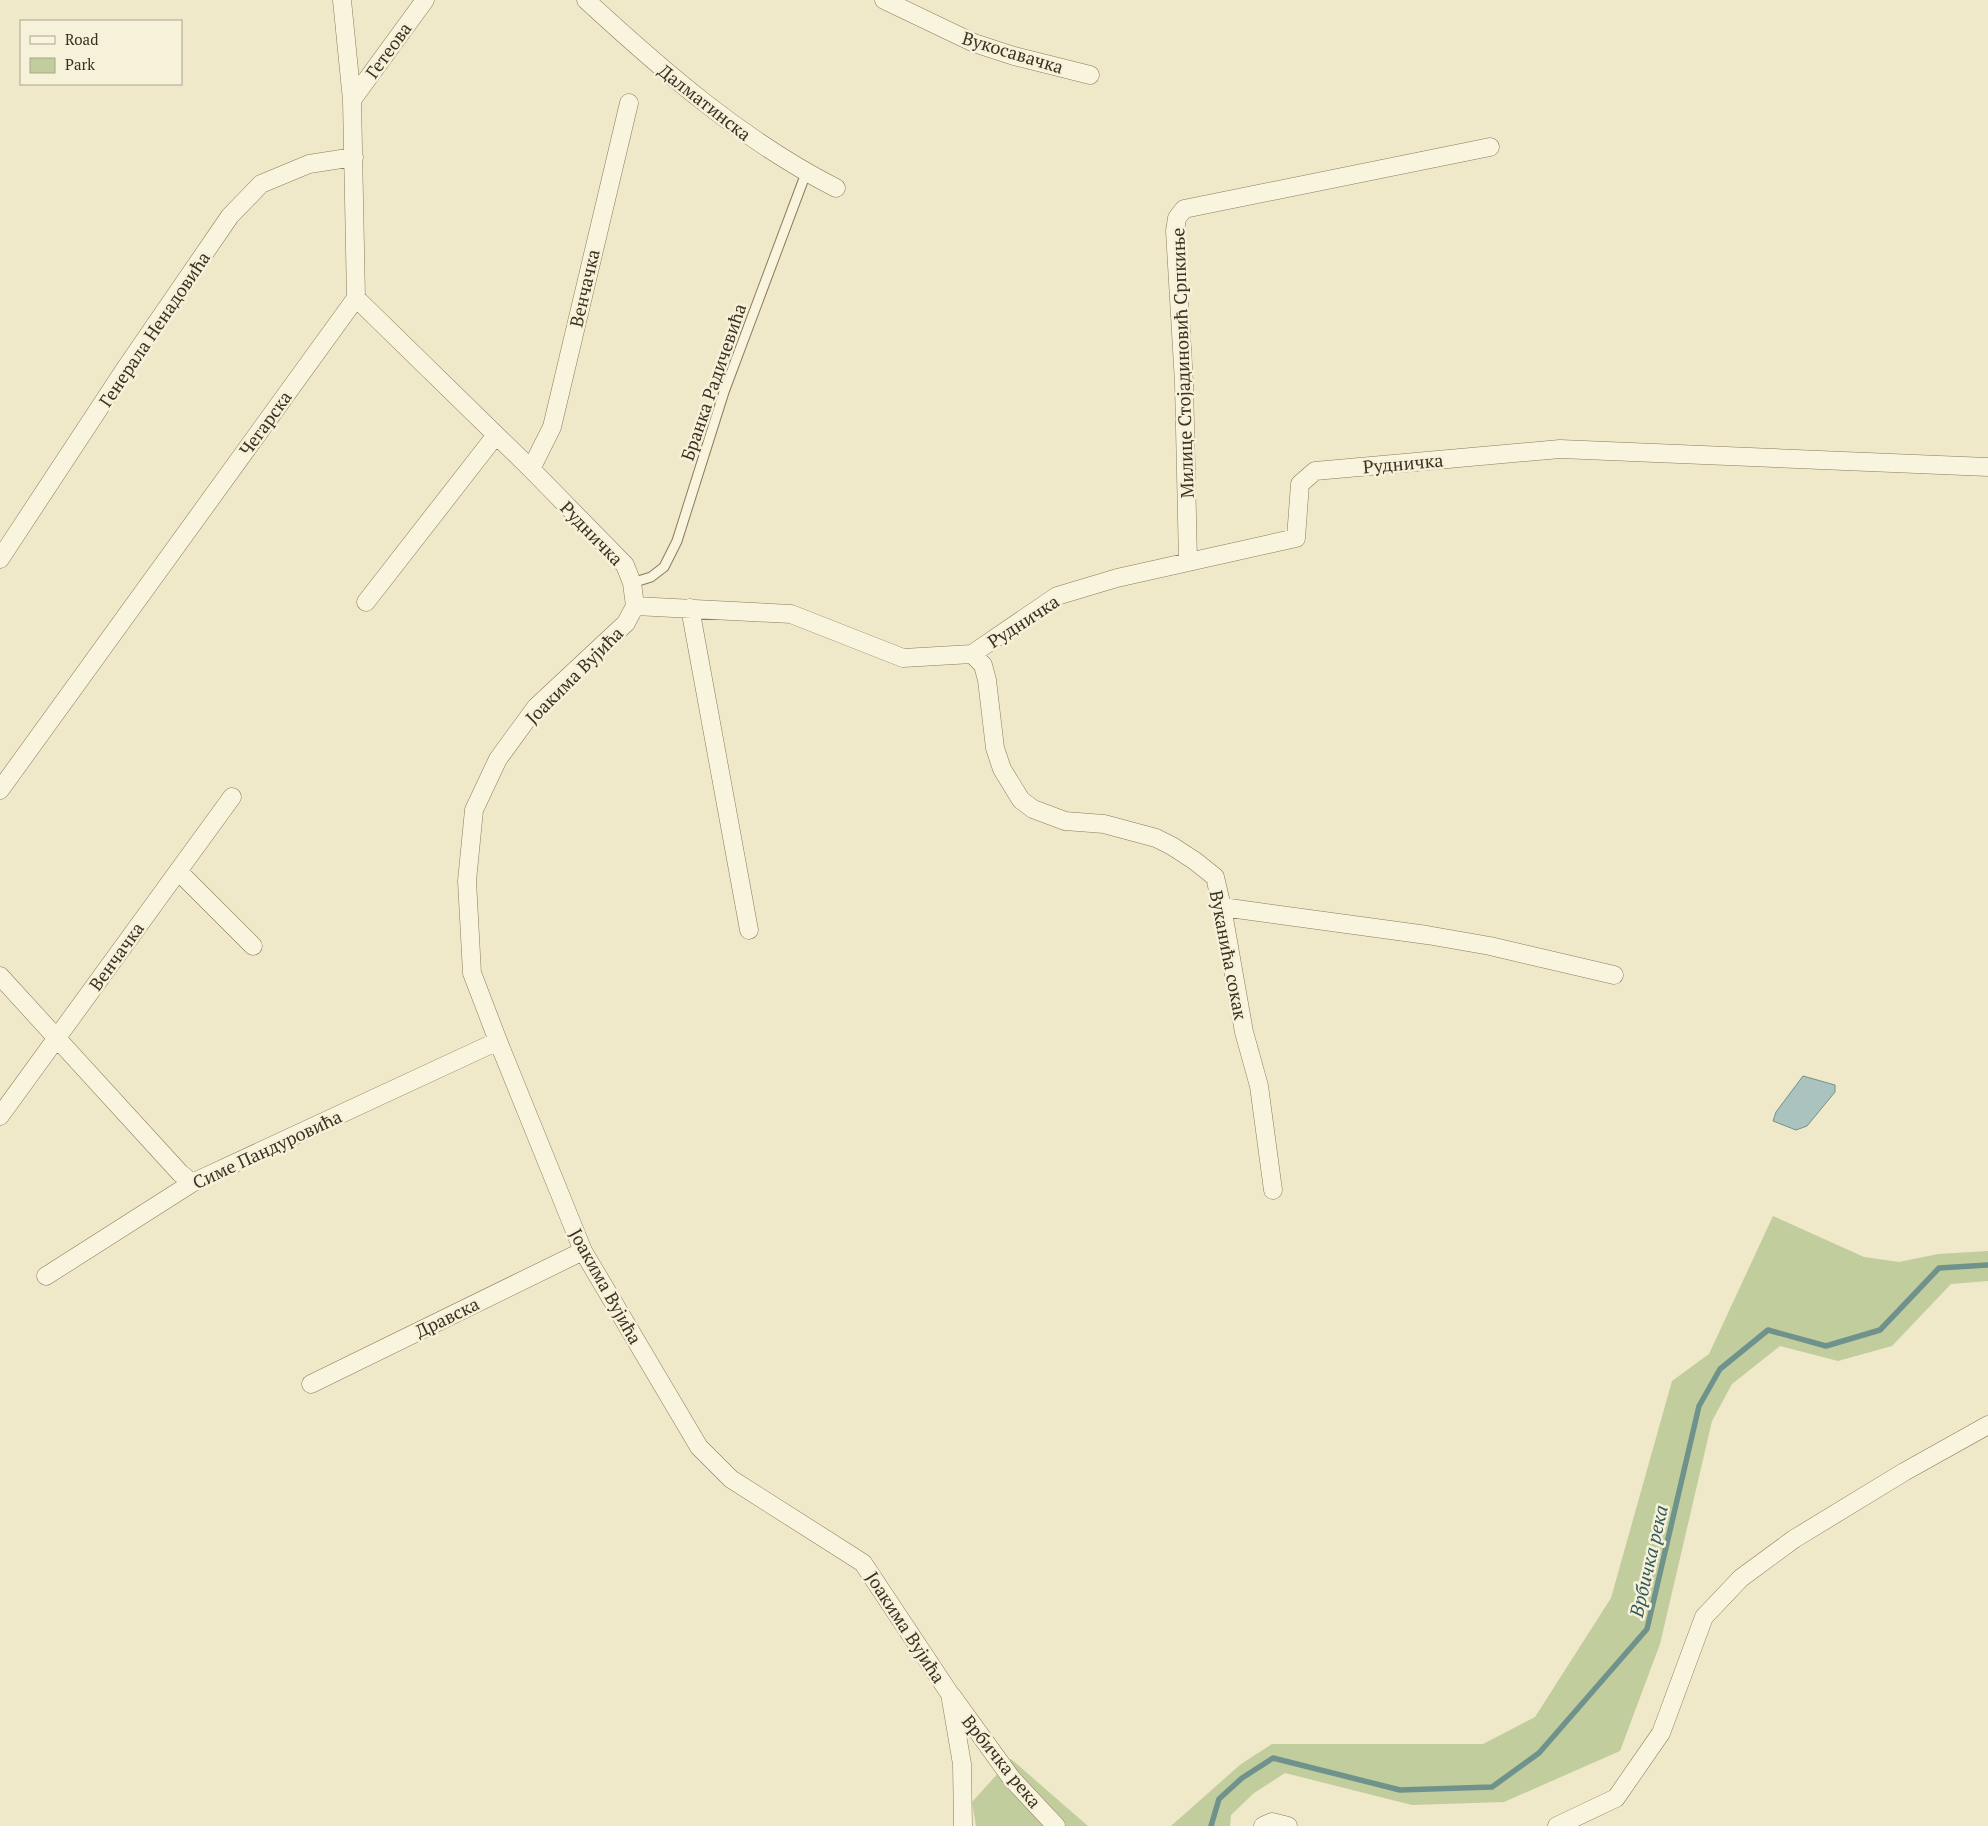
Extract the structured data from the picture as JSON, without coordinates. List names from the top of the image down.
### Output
{
  "streets": {
    "street": [
      "Гетеова",
      "Вукосавачка",
      "Далматинска",
      "Венчачка",
      "Генерала Ненадовића",
      "Милице Стојадиновић Српкиње",
      "Чегарска",
      "Рудничка",
      "Јоакима Вујића",
      "Вуканића сокак",
      "Симе Пандуровића",
      "Дравска",
      "Врбичка река"
    ],
    "lane": ["Бранка Радичевића"]
  },
  "crossings": [
    ["Далматинска", "Бранка Радичевића"],
    ["Венчачка", "Рудничка"],
    ["Милице Стојадиновић Српкиње", "Рудничка"],
    ["Бранка Радичевића", "Рудничка"],
    ["Чегарска", "Рудничка"],
    ["Рудничка", "Јоакима Вујића"],
    ["Рудничка", "Вуканића сокак"],
    ["Јоакима Вујића", "Симе Пандуровића"],
    ["Јоакима Вујића", "Дравска"],
    ["Јоакима Вујића", "Врбичка река"]
  ],
  "water": ["Врбичка река"],
  "legend": ["Road", "Park"]
}
